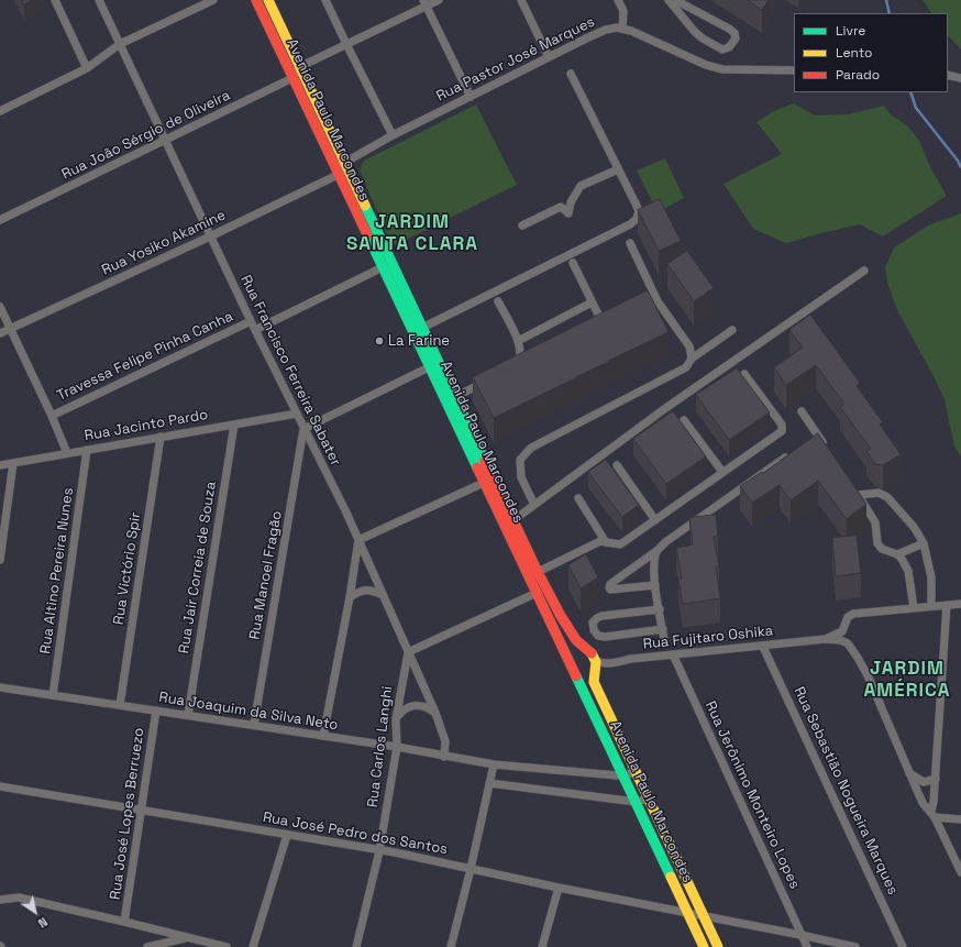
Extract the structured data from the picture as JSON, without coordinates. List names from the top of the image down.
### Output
{
  "streets": {
    "street": [
      "Rua Pastor José Marques",
      "Avenida Paulo Marcondes",
      "Rua João Sérgio de Oliveira",
      "Rua Yosiko Akamine",
      "Travessa Felipe Pinha Canha",
      "Rua Francisco Ferreira Sabater",
      "Rua Jacinto Pardo",
      "Rua Jair Correia de Souza",
      "Rua Victório Spir",
      "Rua Altino Pereira Nunes",
      "Rua Manoel Fragão",
      "Rua Fujitaro Oshika",
      "Rua Joaquim da Silva Neto",
      "Rua Carlos Langhi",
      "Rua Sebastião Nogueira Marques",
      "Rua Jerônimo Monteiro Lopes",
      "Rua José Lopes Berruezo",
      "Rua José Pedro dos Santos"
    ]
  },
  "crossings": [
    ["Rua Pastor José Marques", "Avenida Paulo Marcondes"],
    ["Avenida Paulo Marcondes", "Rua João Sérgio de Oliveira"],
    ["Avenida Paulo Marcondes", "Rua Yosiko Akamine"],
    ["Avenida Paulo Marcondes", "Rua Fujitaro Oshika"],
    ["Avenida Paulo Marcondes", "Rua Joaquim da Silva Neto"],
    ["Avenida Paulo Marcondes", "Rua José Pedro dos Santos"],
    ["Rua João Sérgio de Oliveira", "Rua Francisco Ferreira Sabater"],
    ["Rua Yosiko Akamine", "Rua Francisco Ferreira Sabater"],
    ["Travessa Felipe Pinha Canha", "Rua Francisco Ferreira Sabater"],
    ["Rua Francisco Ferreira Sabater", "Rua Jacinto Pardo"],
    ["Rua Francisco Ferreira Sabater", "Rua Manoel Fragão"],
    ["Rua Francisco Ferreira Sabater", "Rua Joaquim da Silva Neto"],
    ["Rua Francisco Ferreira Sabater", "Rua Carlos Langhi"],
    ["Rua Jacinto Pardo", "Rua Jair Correia de Souza"],
    ["Rua Jacinto Pardo", "Rua Victório Spir"],
    ["Rua Jacinto Pardo", "Rua Altino Pereira Nunes"],
    ["Rua Jair Correia de Souza", "Rua Joaquim da Silva Neto"],
    ["Rua Victório Spir", "Rua Joaquim da Silva Neto"],
    ["Rua Altino Pereira Nunes", "Rua Joaquim da Silva Neto"],
    ["Rua Manoel Fragão", "Rua Joaquim da Silva Neto"],
    ["Rua Fujitaro Oshika", "Rua Sebastião Nogueira Marques"],
    ["Rua Fujitaro Oshika", "Rua Jerônimo Monteiro Lopes"],
    ["Rua Joaquim da Silva Neto", "Rua Carlos Langhi"],
    ["Rua Joaquim da Silva Neto", "Rua José Lopes Berruezo"],
    ["Rua Carlos Langhi", "Rua José Pedro dos Santos"],
    ["Rua Jerônimo Monteiro Lopes", "Rua José Pedro dos Santos"],
    ["Rua José Lopes Berruezo", "Rua José Pedro dos Santos"]
  ],
  "districts": ["JARDIM SANTA CLARA", "JARDIM AMÉRICA"],
  "places": ["La Farine"],
  "legend": ["Livre", "Lento", "Parado"],
  "north": "bottom right"
}
